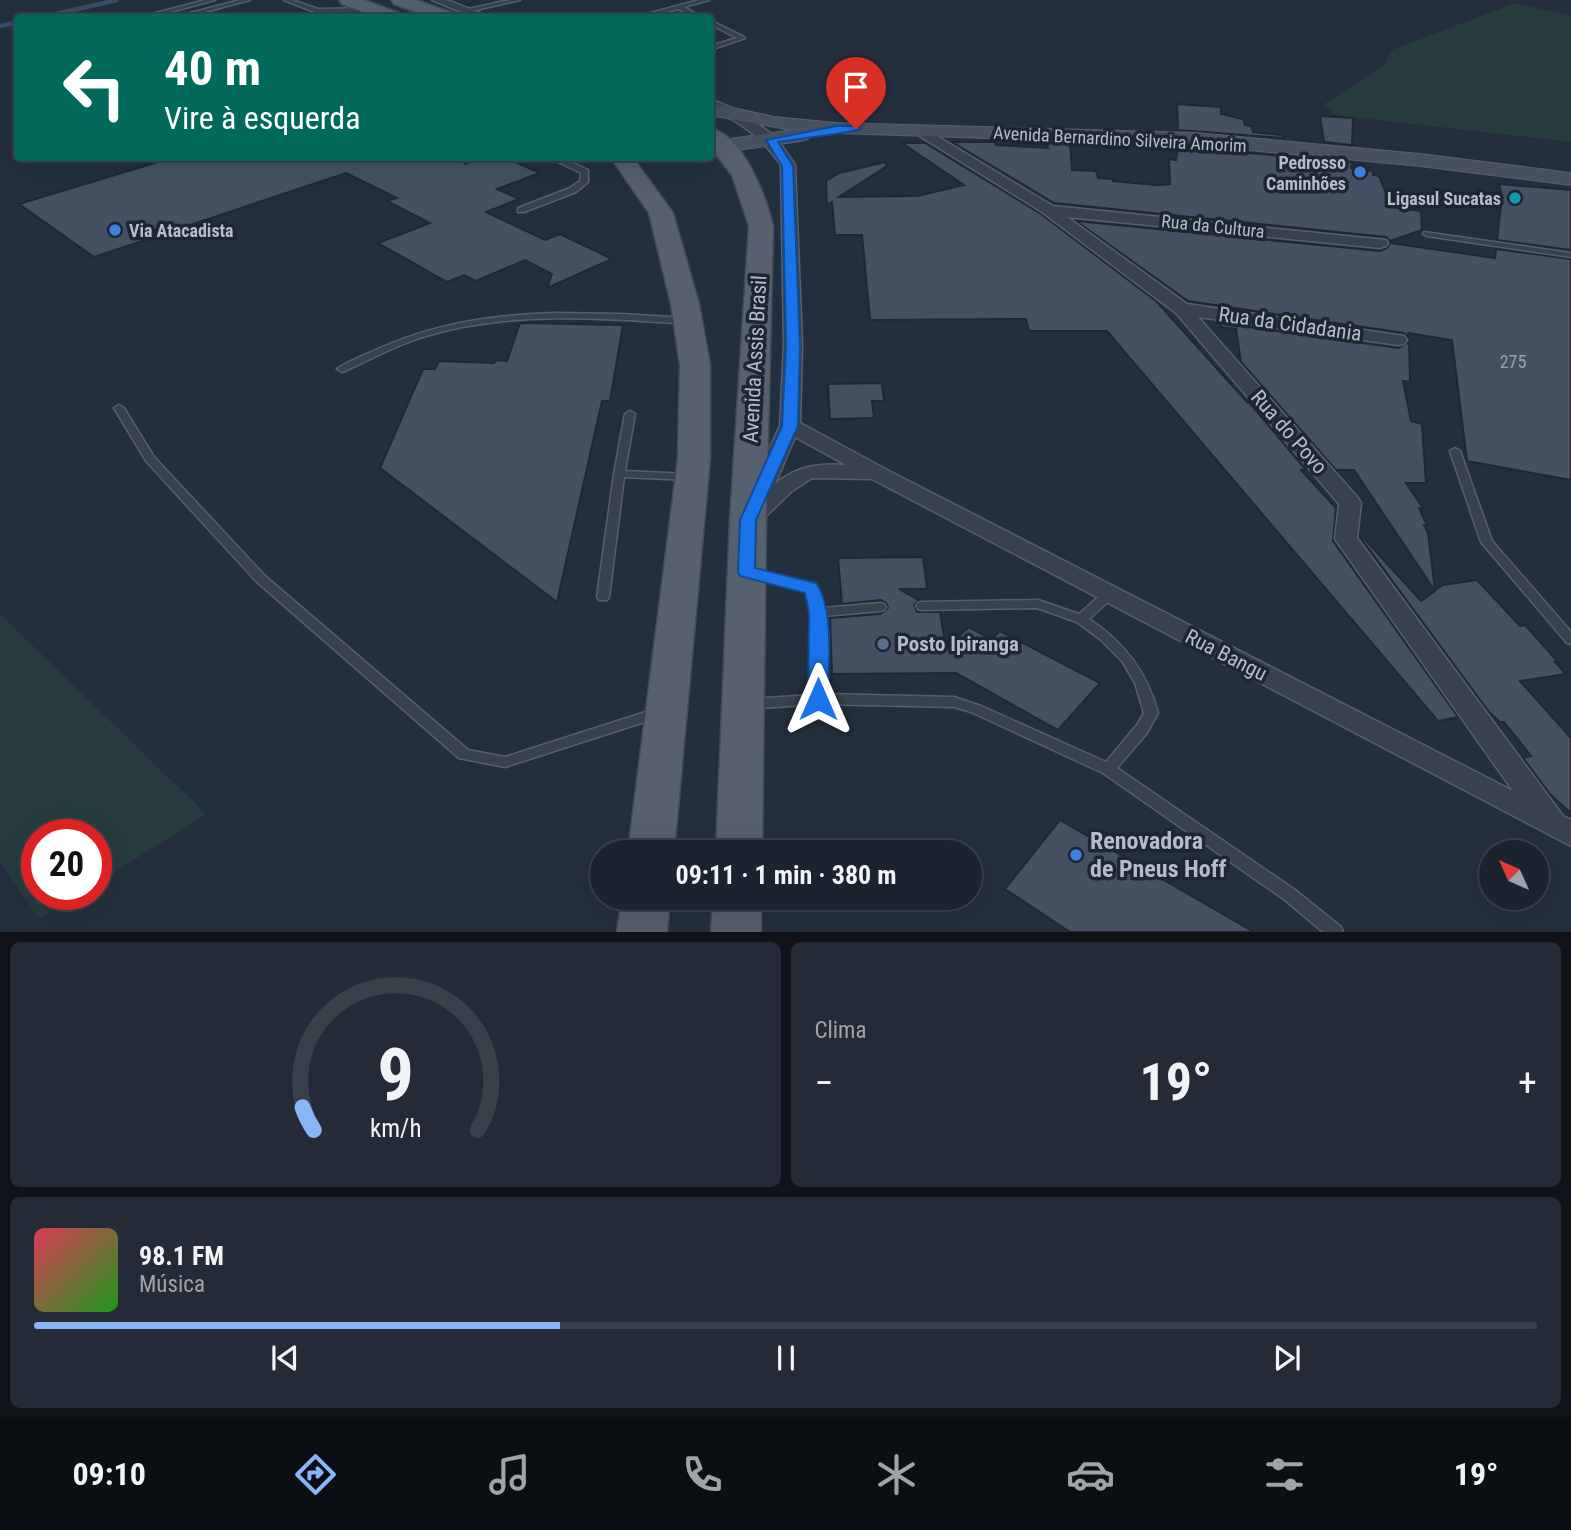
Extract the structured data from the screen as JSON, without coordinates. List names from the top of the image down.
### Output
{
  "streets": {
    "main road": ["Avenida Bernardino Silveira Amorim", "Avenida Assis Brasil"],
    "street": [
      "Rua da Cultura",
      "Rua da Cidadania",
      "Rua do Povo",
      "Rua Bangu"
    ]
  },
  "crossings": [
    ["Avenida Bernardino Silveira Amorim", "Avenida Assis Brasil"],
    ["Avenida Bernardino Silveira Amorim", "Rua do Povo"],
    ["Rua da Cultura", "Rua do Povo"],
    ["Rua da Cidadania", "Rua do Povo"],
    ["Avenida Assis Brasil", "Rua Bangu"],
    ["Rua do Povo", "Rua Bangu"]
  ],
  "places": [
    "Pedrosso Caminhões",
    "Ligasul Sucatas",
    "Via Atacadista",
    "Posto Ipiranga",
    "Renovadora de Pneus Hoff"
  ],
  "house_numbers": ["275"],
  "north": "top left",
  "page": {
    "turn": ["40 m", "Vire à esquerda"],
    "limit": "20",
    "trip": "09:11 · 1 min · 380 m",
    "tile": "Clima",
    "heat": ["−", "19°", "+"],
    "song": ["98.1 FM", "Música"],
    "tabs": ["09:10", "19°"],
    "gauge": ["9", "km/h"]
  }
}
